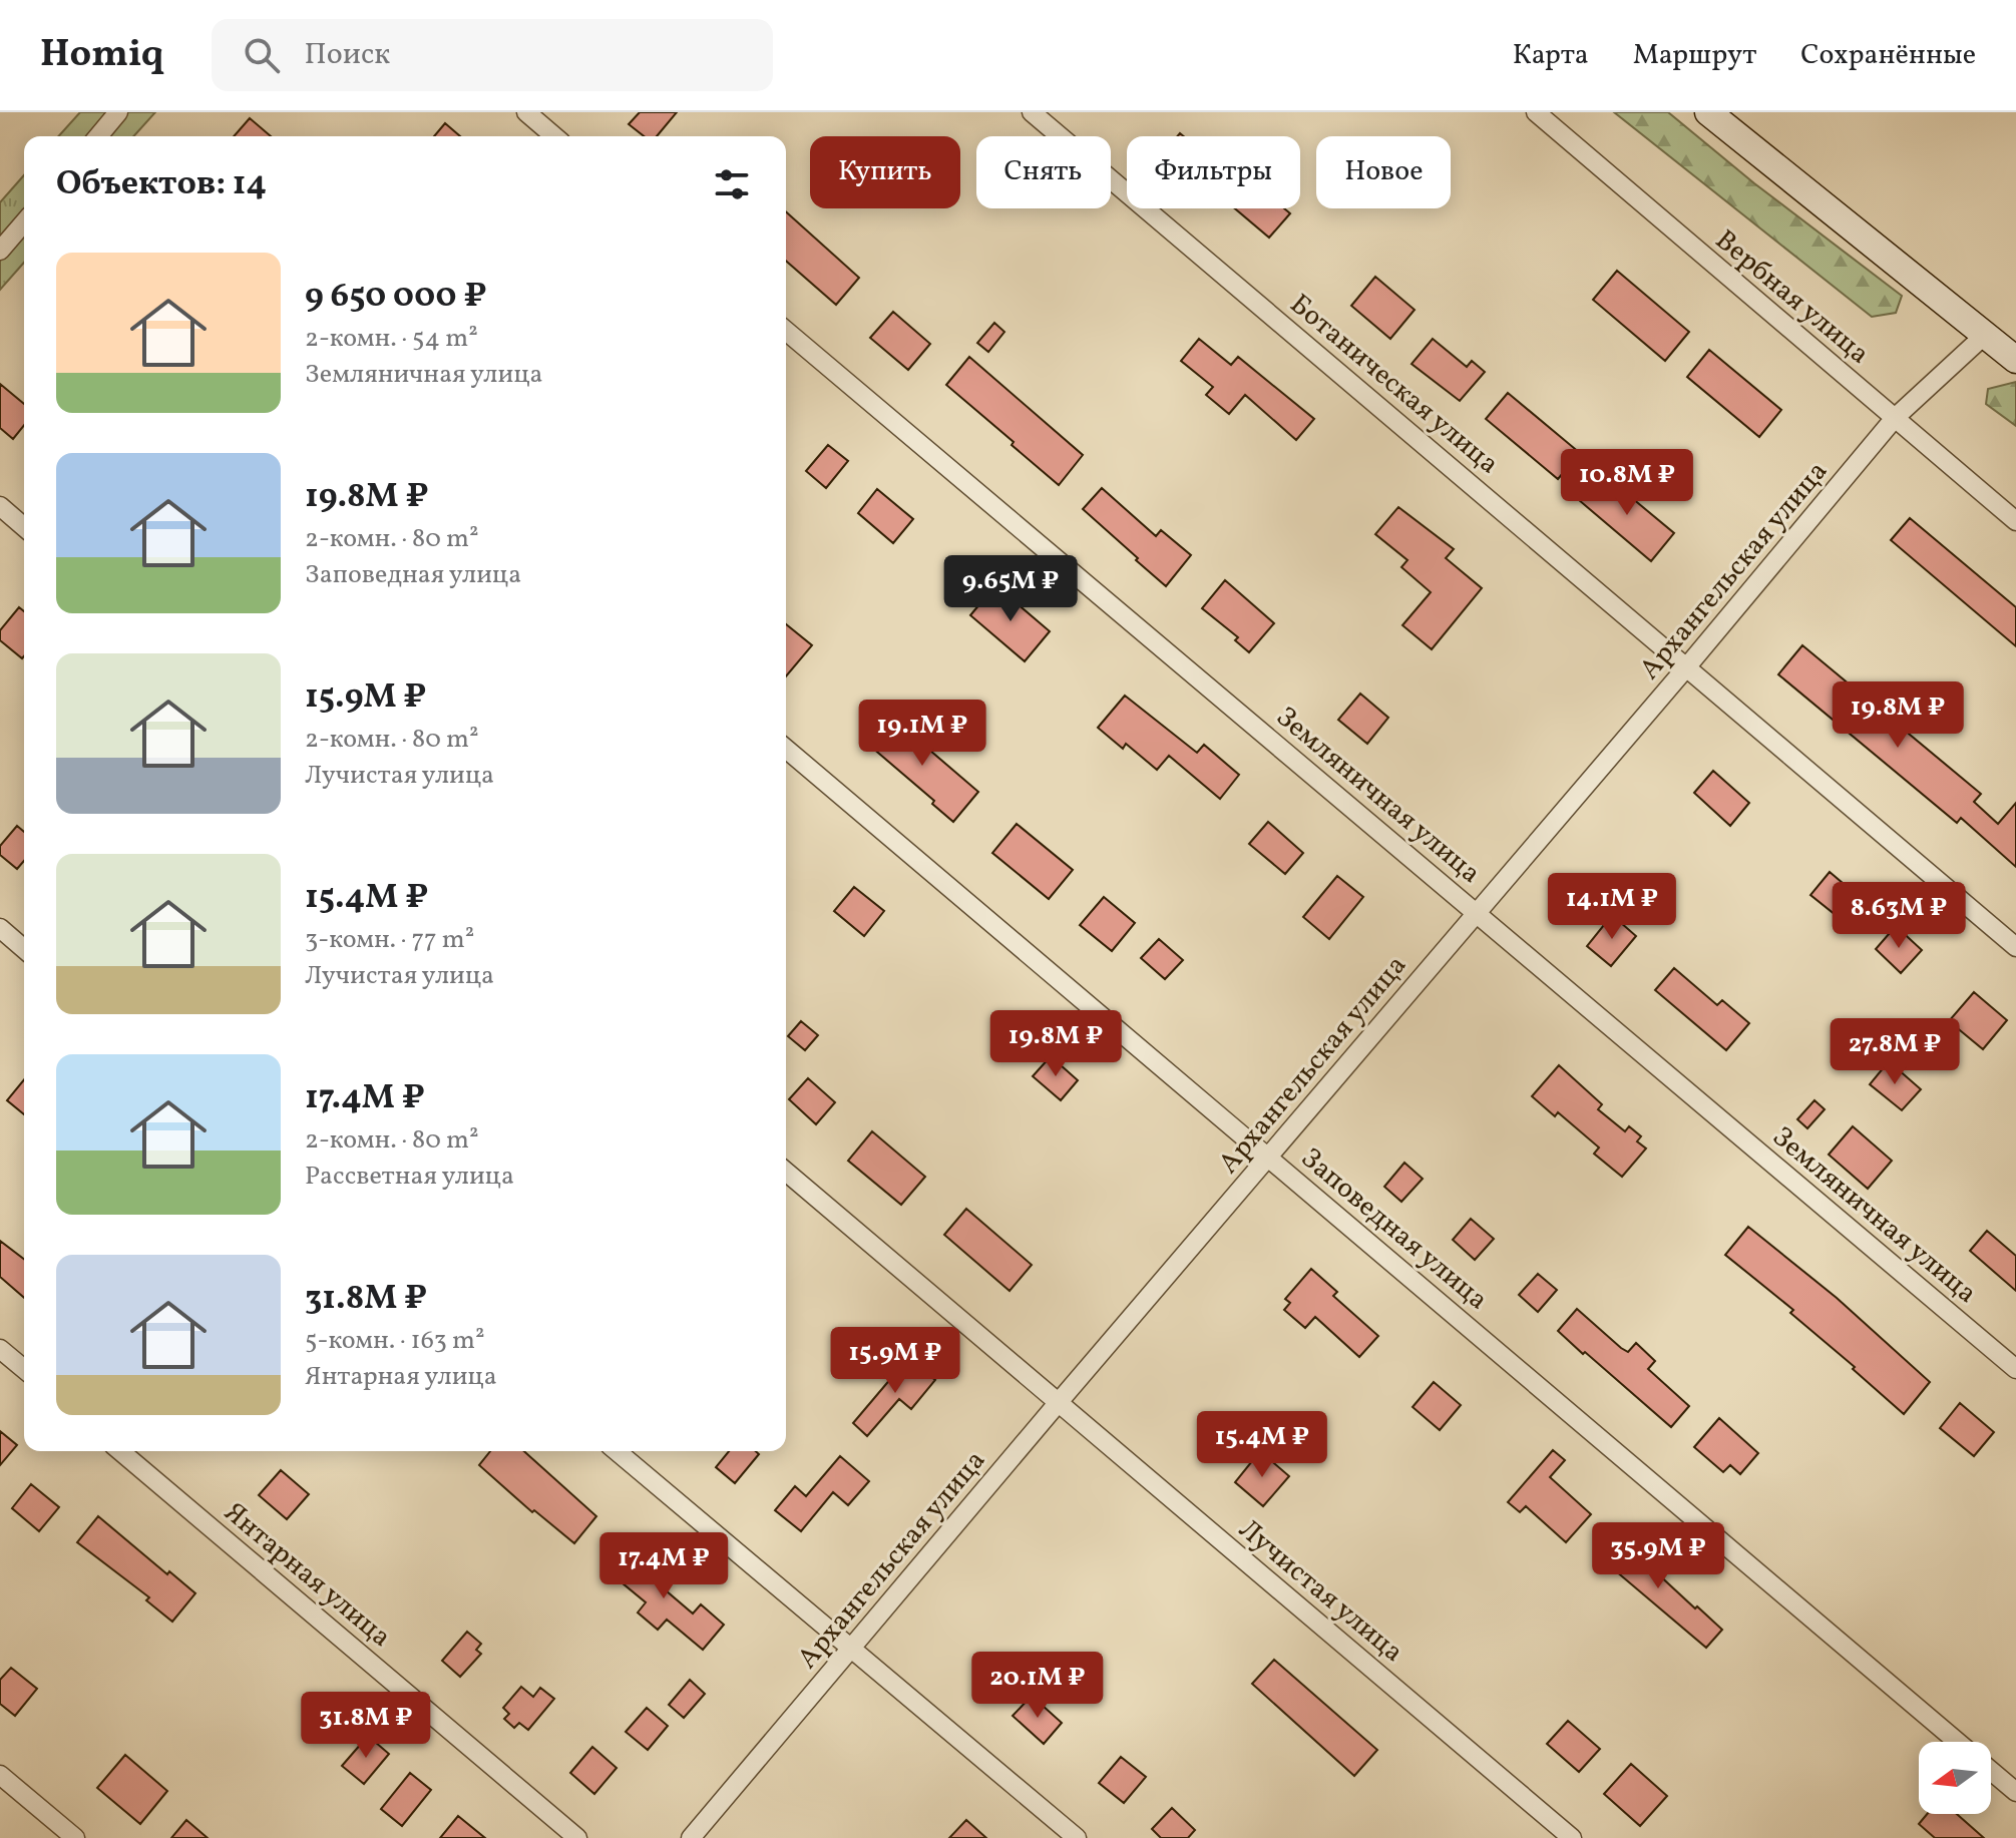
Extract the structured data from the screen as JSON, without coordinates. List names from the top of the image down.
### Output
{
  "streets": {
    "street": [
      "Вербная улица",
      "Ботаническая улица",
      "Архангельская улица",
      "Земляничная улица",
      "Заповедная улица",
      "Янтарная улица",
      "Лучистая улица"
    ]
  },
  "crossings": [
    ["Вербная улица", "Архангельская улица"],
    ["Ботаническая улица", "Архангельская улица"],
    ["Архангельская улица", "Земляничная улица"],
    ["Архангельская улица", "Заповедная улица"],
    ["Архангельская улица", "Лучистая улица"]
  ],
  "north": "left",
  "page": {
    "header": "Homiq",
    "search": "Поиск",
    "nav": ["Карта", "Маршрут", "Сохранённые"],
    "chip": [
      "Купить",
      "Снять",
      "Фильтры",
      "Новое"
    ],
    "heading": "Объектов: 14",
    "list": [
      {
        "name": "9 650 000 ₽",
        "note": "2-комн. · 54 m² · Земляничная улица"
      },
      {
        "name": "19.8M ₽",
        "note": "2-комн. · 80 m² · Заповедная улица"
      },
      {
        "name": "15.9M ₽",
        "note": "2-комн. · 80 m² · Лучистая улица"
      },
      {
        "name": "15.4M ₽",
        "note": "3-комн. · 77 m² · Лучистая улица"
      },
      {
        "name": "17.4M ₽",
        "note": "2-комн. · 80 m² · Рассветная улица"
      },
      {
        "name": "31.8M ₽",
        "note": "5-комн. · 163 m² · Янтарная улица"
      }
    ],
    "price": [
      "10.8M ₽",
      "9.65M ₽",
      "19.8M ₽",
      "19.1M ₽",
      "14.1M ₽",
      "8.63M ₽",
      "19.8M ₽",
      "27.8M ₽",
      "15.9M ₽",
      "15.4M ₽",
      "35.9M ₽",
      "17.4M ₽",
      "20.1M ₽",
      "31.8M ₽"
    ]
  }
}
